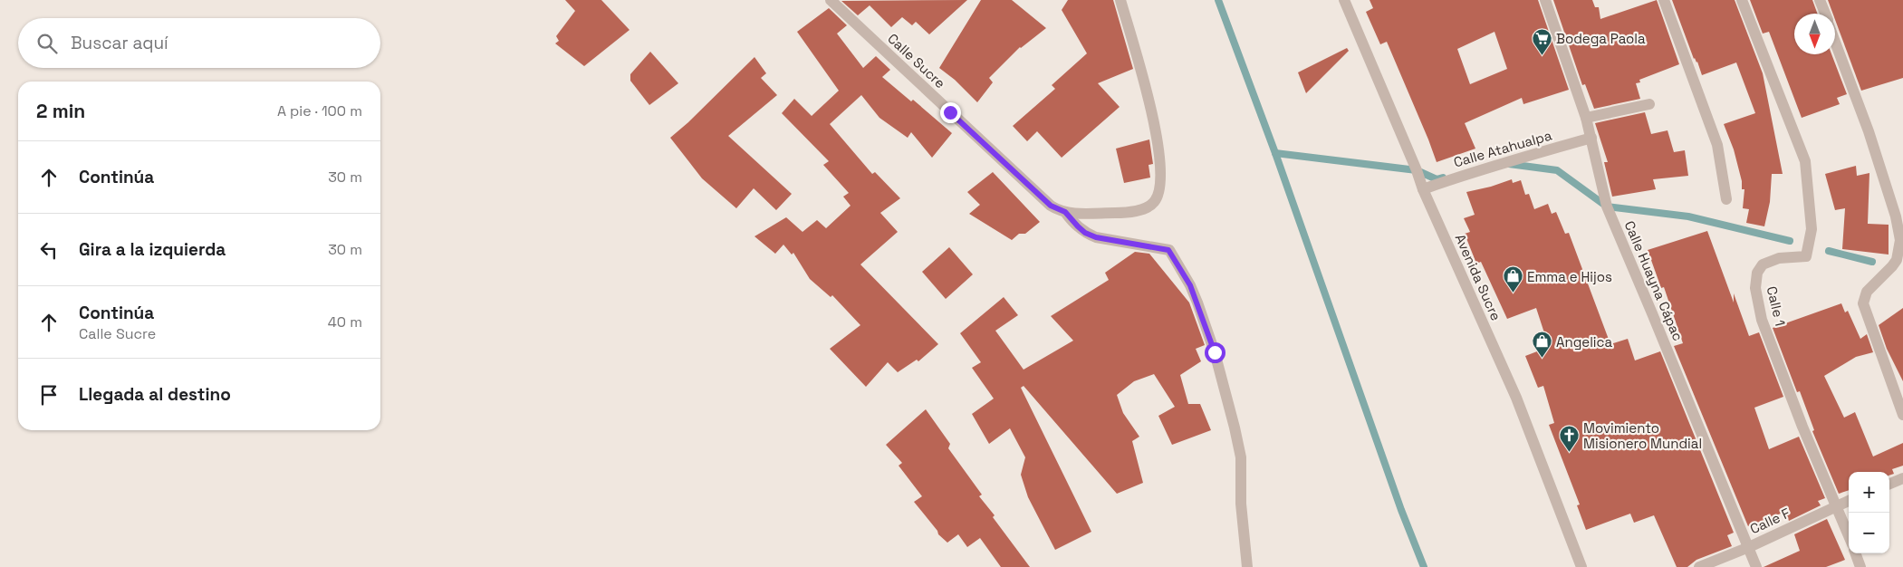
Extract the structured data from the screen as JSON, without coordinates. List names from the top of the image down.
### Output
{
  "streets": {
    "street": [
      "Calle Sucre",
      "Calle Atahualpa",
      "Avenida Sucre",
      "Calle Huayna Cápac",
      "Calle 1",
      "Calle F"
    ]
  },
  "crossings": [
    ["Calle Atahualpa", "Avenida Sucre"],
    ["Calle Atahualpa", "Calle Huayna Cápac"],
    ["Calle Huayna Cápac", "Calle F"],
    ["Calle 1", "Calle F"]
  ],
  "places": {
    "supermarket": ["Bodega Paola"],
    "shop": ["Emma e Hijos", "Angelica"],
    "church": ["Movimiento Misionero Mundial"]
  },
  "north": "bottom",
  "page": {
    "search": "Buscar aquí",
    "heading": ["2 min", "A pie · 100 m"],
    "list": [
      ["Continúa", "30 m"],
      ["Gira a la izquierda", "30 m"],
      ["Continúa", "Calle Sucre", "40 m"],
      "Llegada al destino"
    ],
    "map_buttons": ["+", "−"]
  }
}
